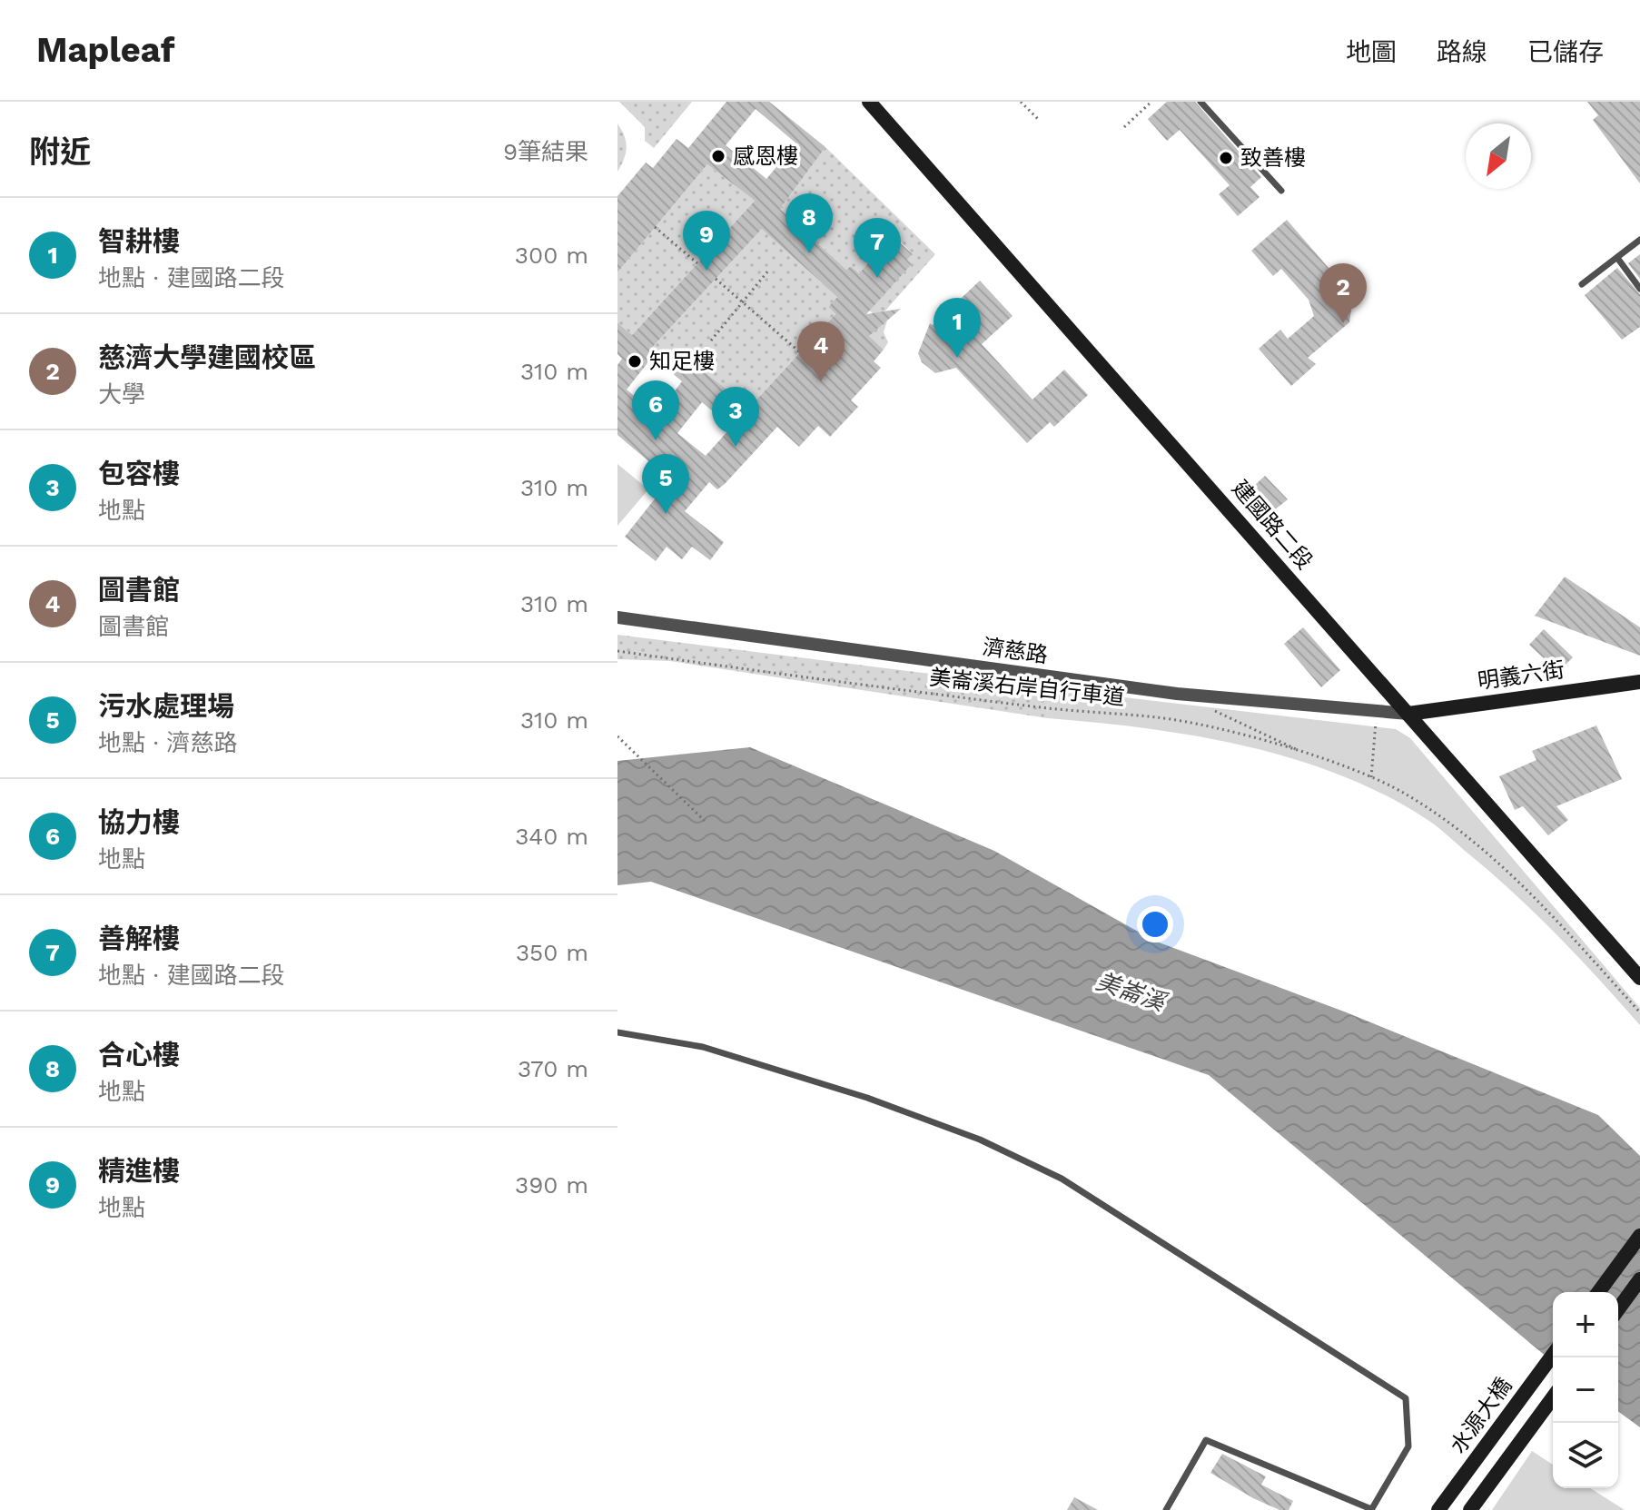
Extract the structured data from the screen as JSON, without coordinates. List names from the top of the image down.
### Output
{
  "streets": {
    "street": [
      "建國路二段",
      "濟慈路",
      "明義六街",
      "水源大橋"
    ],
    "path": ["美崙溪右岸自行車道"]
  },
  "crossings": [
    ["建國路二段", "濟慈路"],
    ["建國路二段", "明義六街"],
    ["濟慈路", "明義六街"]
  ],
  "water": ["美崙溪"],
  "places": ["感恩樓", "致善樓", "知足樓"],
  "north": "bottom left",
  "page": {
    "header": "Mapleaf",
    "nav": ["地圖", "路線", "已儲存"],
    "heading": ["附近", "9筆結果"],
    "pins": [
      "8",
      "9",
      "7",
      "2",
      "1",
      "4",
      "6",
      "3",
      "5"
    ],
    "list": [
      {
        "mark": "1",
        "name": "智耕樓",
        "note": "地點 · 建國路二段",
        "value": "300 m"
      },
      {
        "mark": "2",
        "name": "慈濟大學建國校區",
        "note": "大學",
        "value": "310 m"
      },
      {
        "mark": "3",
        "name": "包容樓",
        "note": "地點",
        "value": "310 m"
      },
      {
        "mark": "4",
        "name": "圖書館",
        "note": "圖書館",
        "value": "310 m"
      },
      {
        "mark": "5",
        "name": "污水處理場",
        "note": "地點 · 濟慈路",
        "value": "310 m"
      },
      {
        "mark": "6",
        "name": "協力樓",
        "note": "地點",
        "value": "340 m"
      },
      {
        "mark": "7",
        "name": "善解樓",
        "note": "地點 · 建國路二段",
        "value": "350 m"
      },
      {
        "mark": "8",
        "name": "合心樓",
        "note": "地點",
        "value": "370 m"
      },
      {
        "mark": "9",
        "name": "精進樓",
        "note": "地點",
        "value": "390 m"
      }
    ],
    "map_buttons": ["+", "−"]
  }
}
